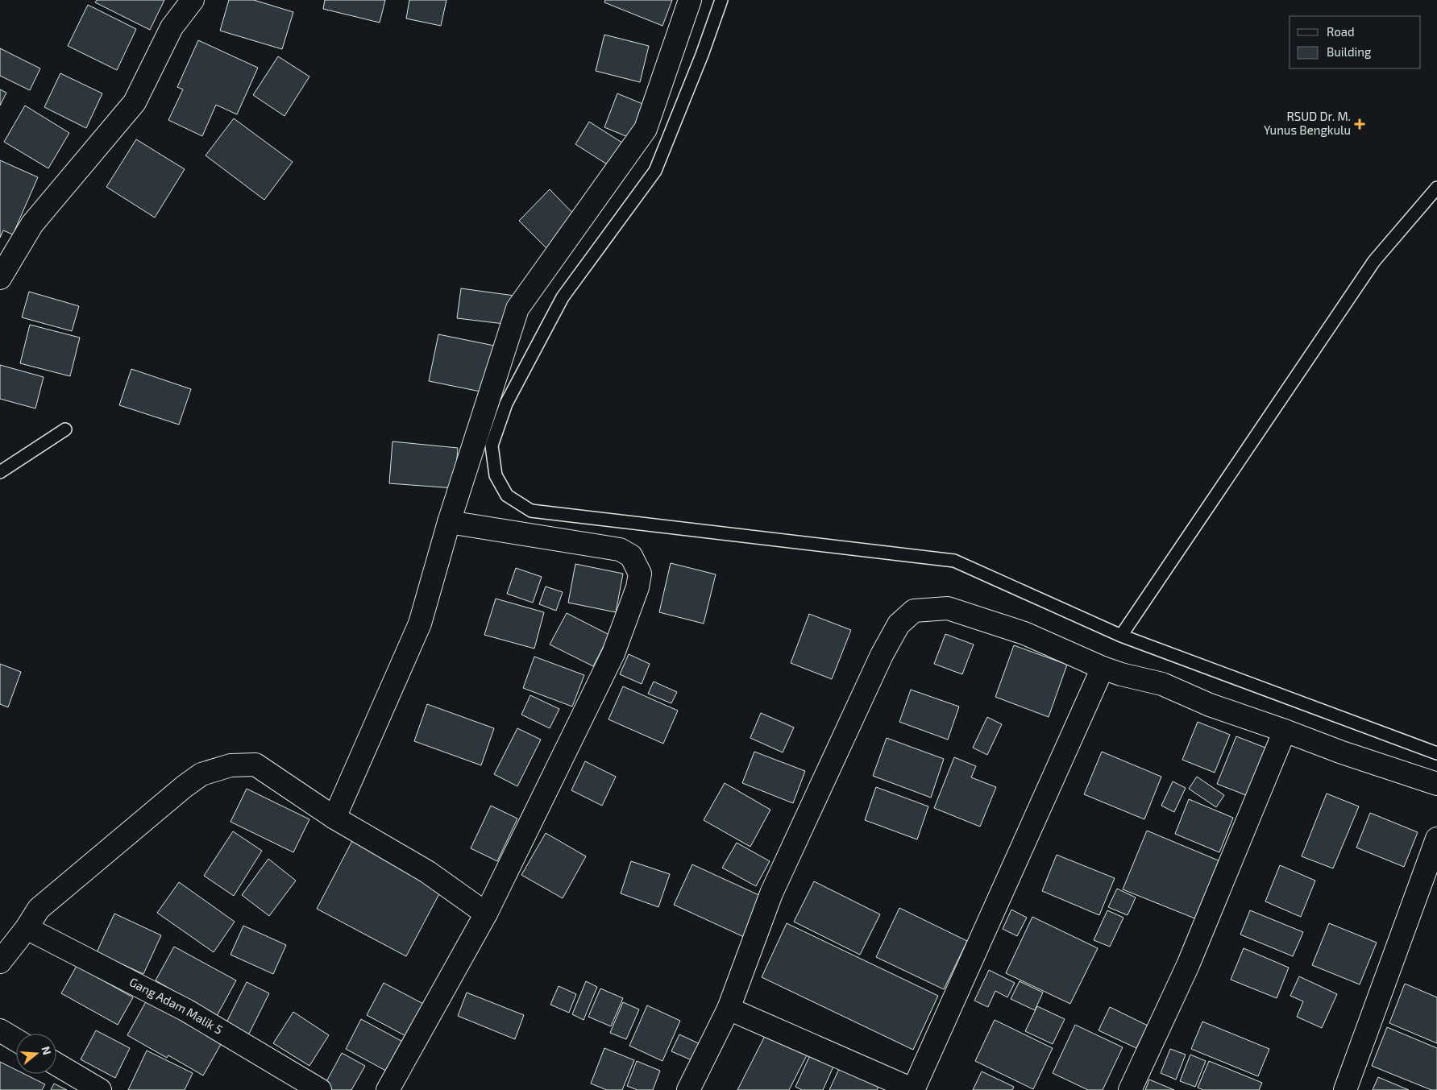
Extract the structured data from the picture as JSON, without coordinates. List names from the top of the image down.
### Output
{
  "streets": {
    "street": ["Gang Adam Malik 5"]
  },
  "places": {
    "health": ["RSUD Dr. M. Yunus Bengkulu"]
  },
  "legend": ["Road", "Building"],
  "north": "right"
}
